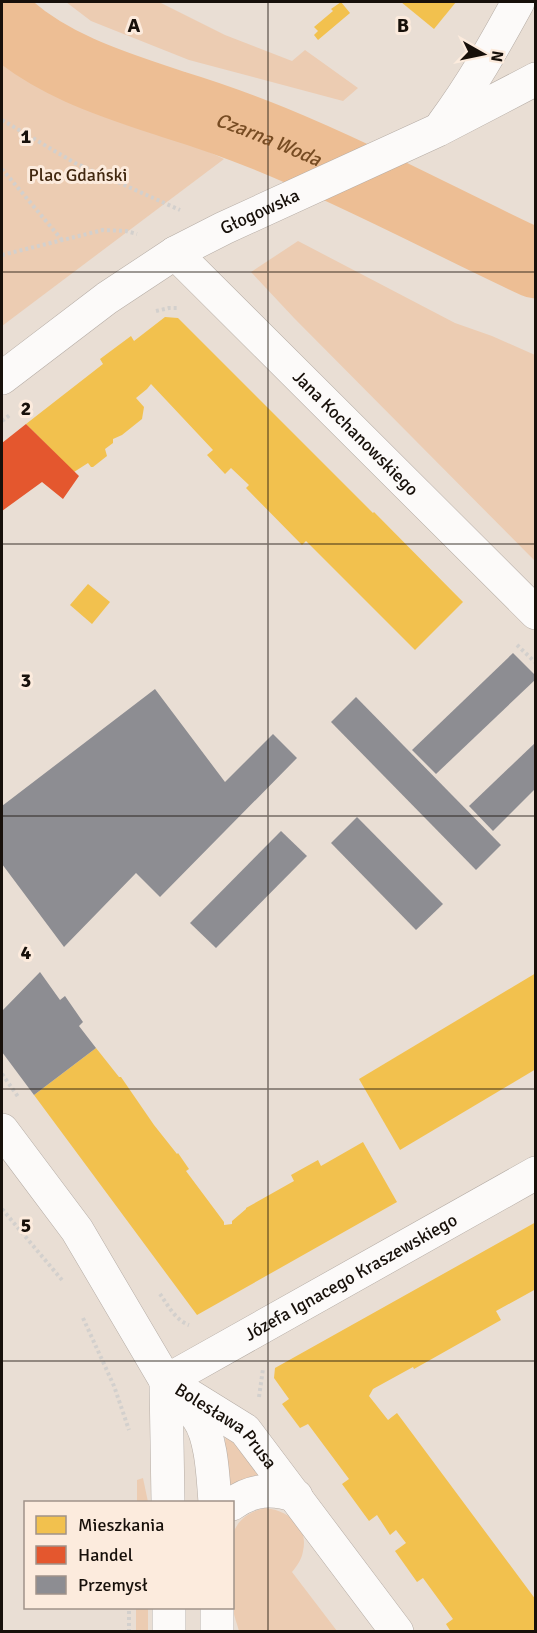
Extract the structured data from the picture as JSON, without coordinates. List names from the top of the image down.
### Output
{
  "streets": {
    "street": [
      "Głogowska",
      "Jana Kochanowskiego",
      "Józefa Ignacego Kraszewskiego",
      "Bolesława Prusa"
    ]
  },
  "crossings": [
    ["Głogowska", "Jana Kochanowskiego"],
    ["Józefa Ignacego Kraszewskiego", "Bolesława Prusa"]
  ],
  "water": ["Czarna Woda"],
  "parks": ["Plac Gdański"],
  "legend": ["Mieszkania", "Handel", "Przemysł"],
  "north": "right",
  "grid": {
    "columns": ["A", "B"],
    "rows": [
      "1",
      "2",
      "3",
      "4",
      "5"
    ]
  }
}
